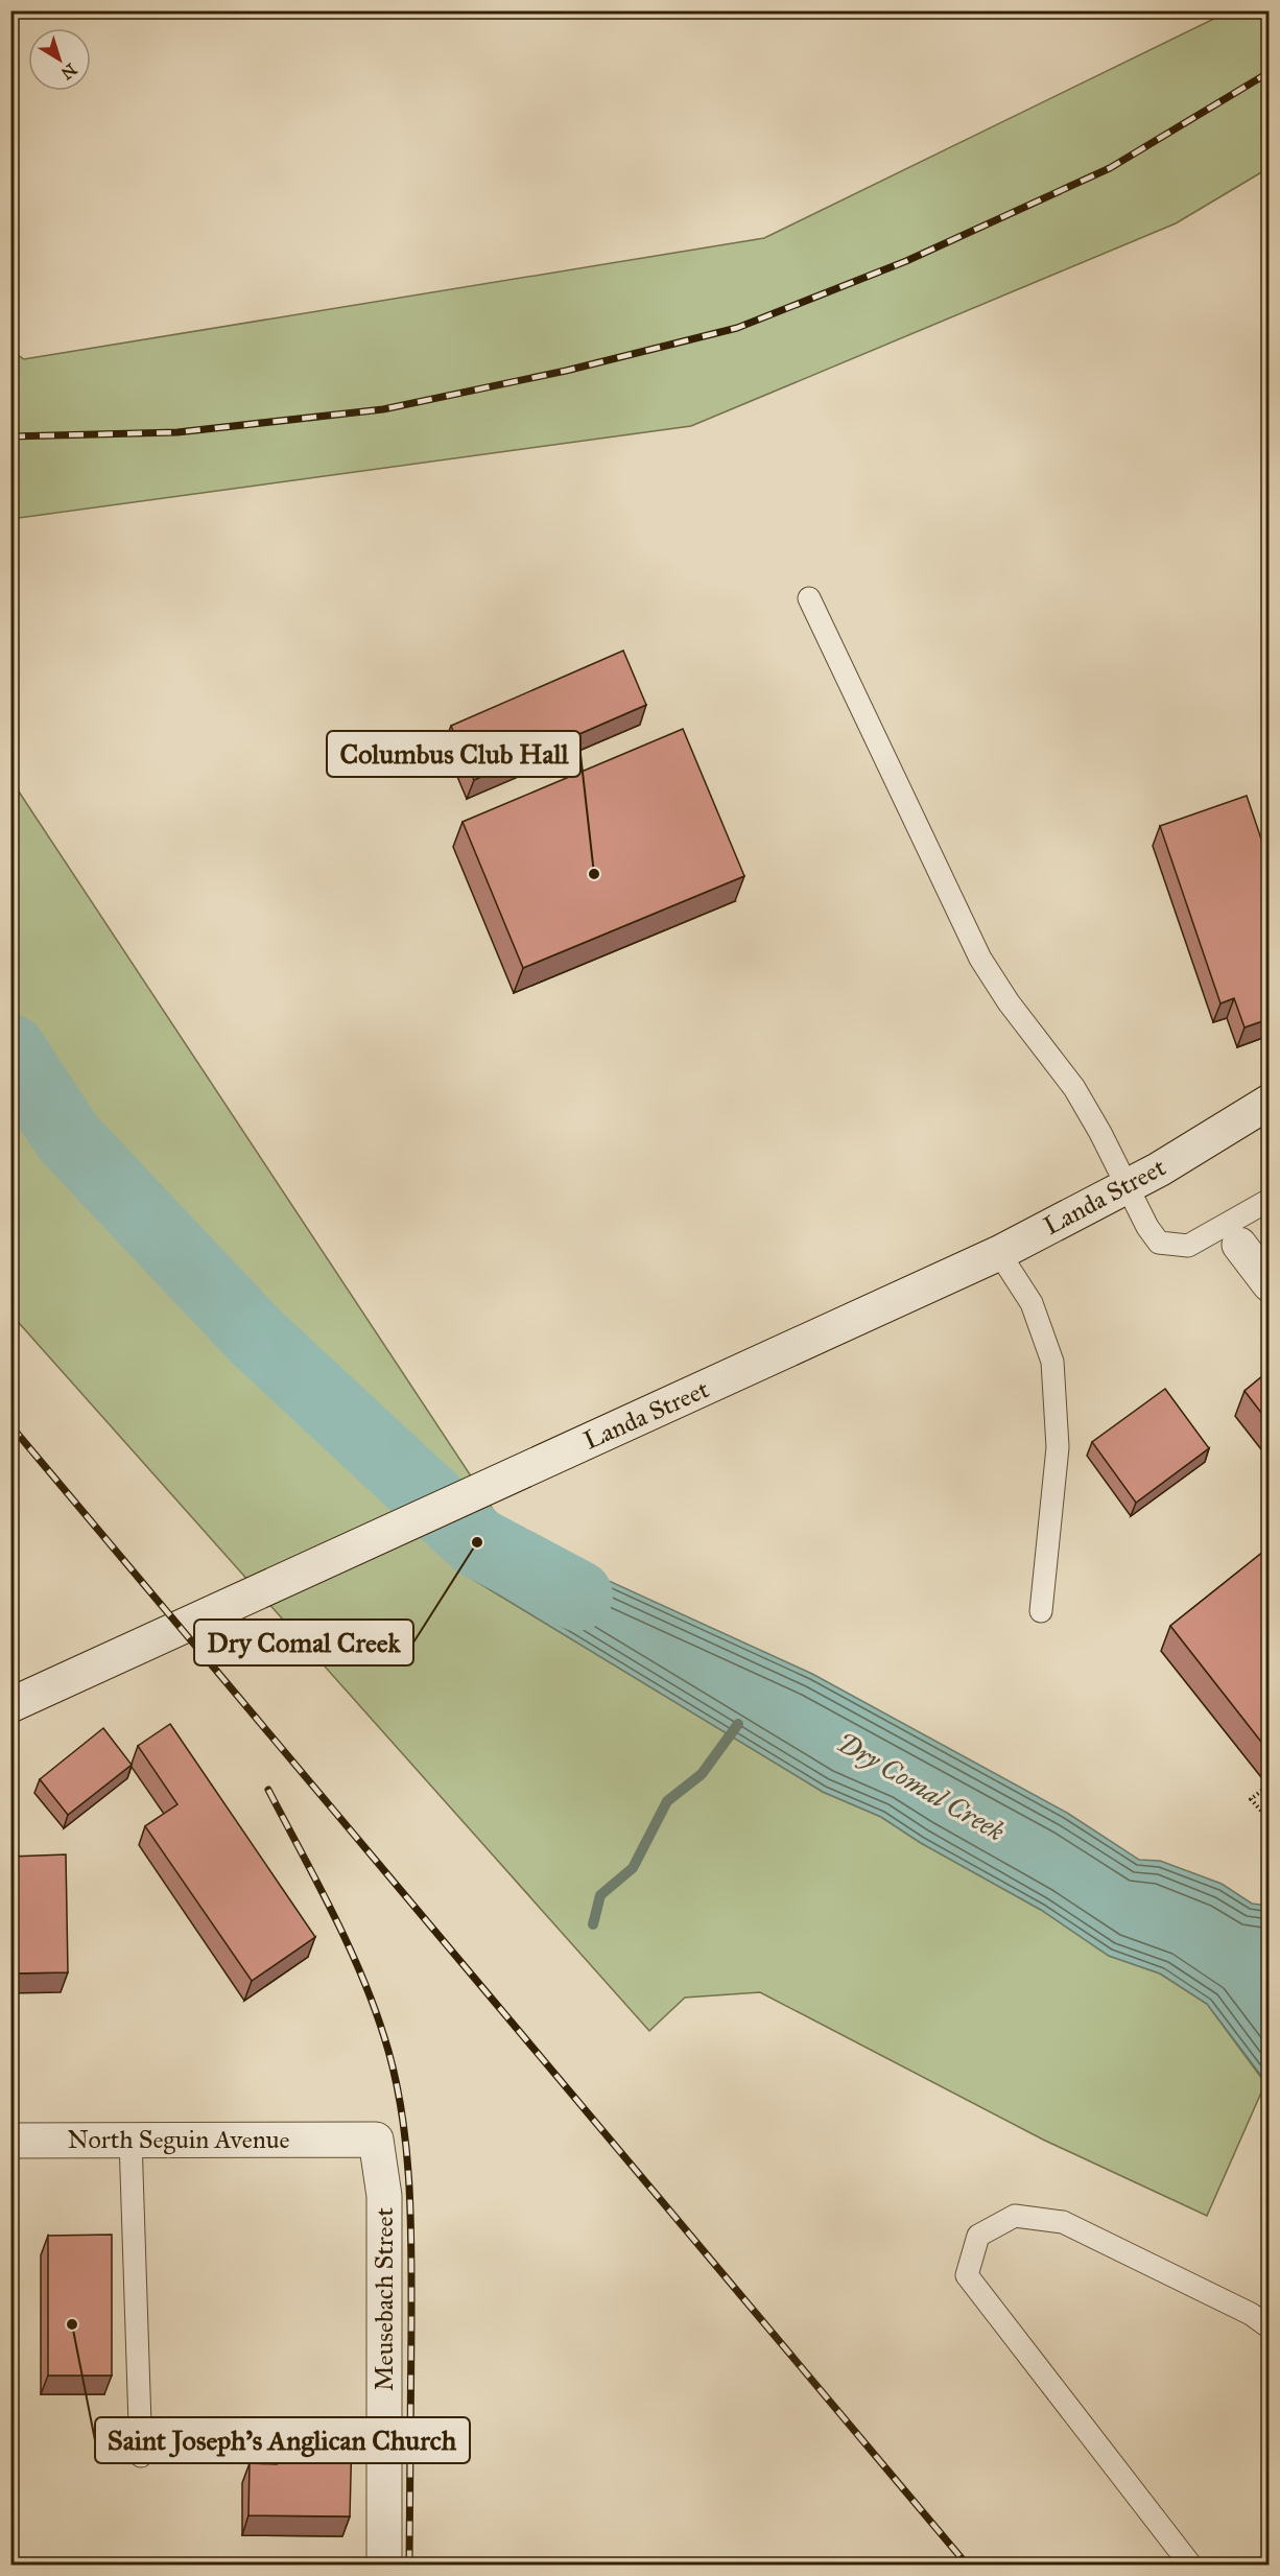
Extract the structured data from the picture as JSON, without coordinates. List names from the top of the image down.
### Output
{
  "streets": {
    "main road": ["Landa Street", "North Seguin Avenue", "Meusebach Street"]
  },
  "crossings": [
    ["North Seguin Avenue", "Meusebach Street"]
  ],
  "water": ["Dry Comal Creek"],
  "places": ["Columbus Club Hall", "Dry Comal Creek", "Saint Joseph's Anglican Church"],
  "north": "bottom right"
}
